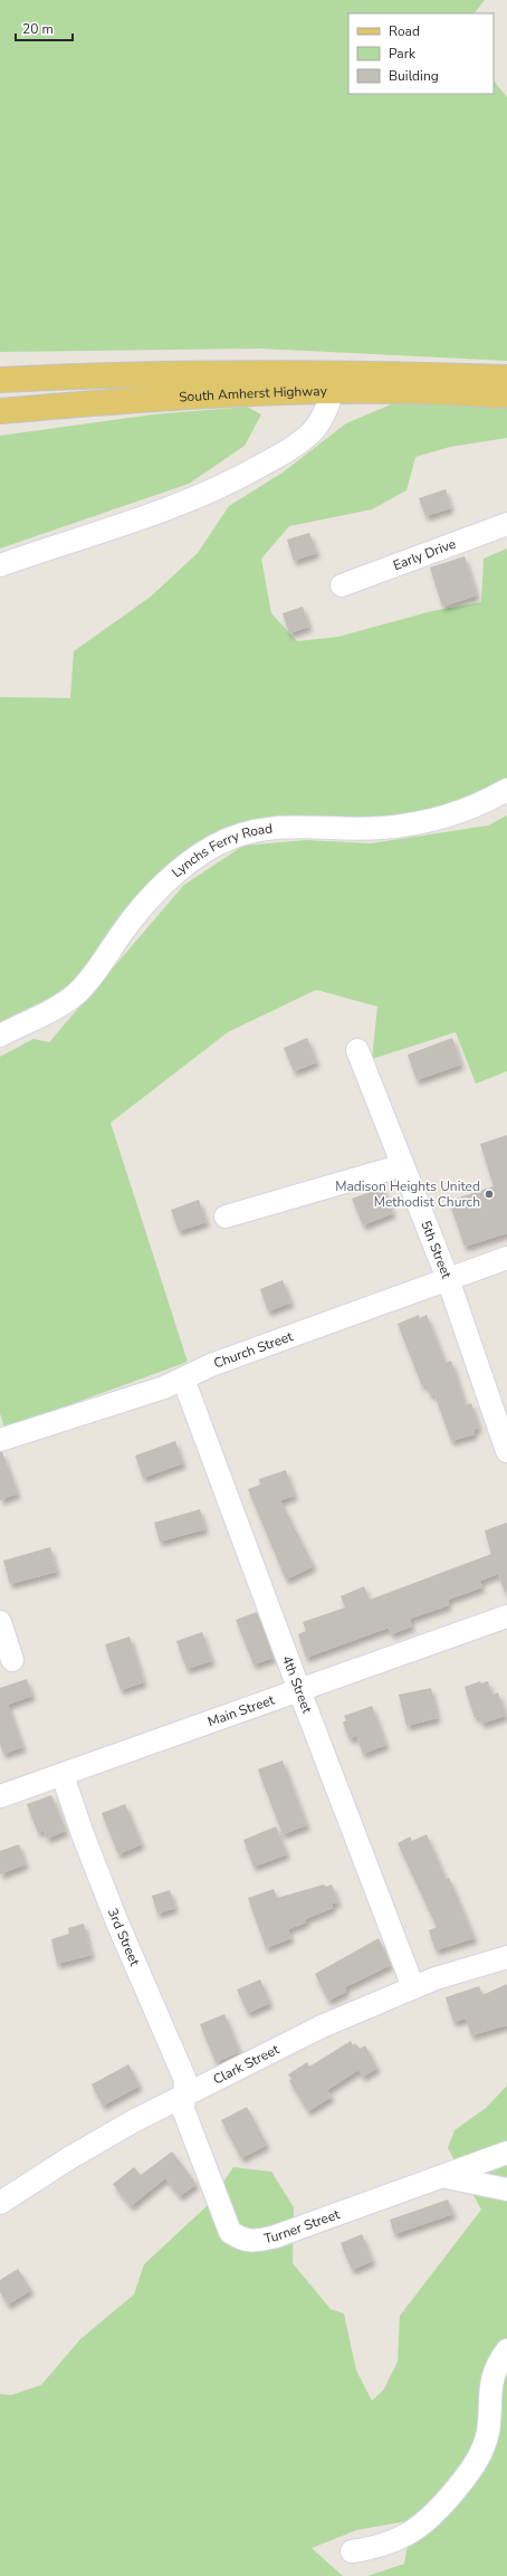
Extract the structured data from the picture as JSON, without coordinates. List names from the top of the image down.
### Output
{
  "streets": {
    "main road": ["South Amherst Highway"],
    "street": [
      "Early Drive",
      "Lynchs Ferry Road",
      "5th Street",
      "Church Street",
      "4th Street",
      "Main Street",
      "3rd Street",
      "Clark Street",
      "Turner Street"
    ]
  },
  "crossings": [
    ["5th Street", "Church Street"],
    ["Church Street", "4th Street"],
    ["4th Street", "Main Street"],
    ["4th Street", "Clark Street"],
    ["Main Street", "3rd Street"],
    ["3rd Street", "Clark Street"],
    ["3rd Street", "Turner Street"],
    ["Clark Street", "Turner Street"]
  ],
  "places": ["Madison Heights United Methodist Church"],
  "legend": ["Road", "Park", "Building"],
  "scale_bar": "20 m"
}
